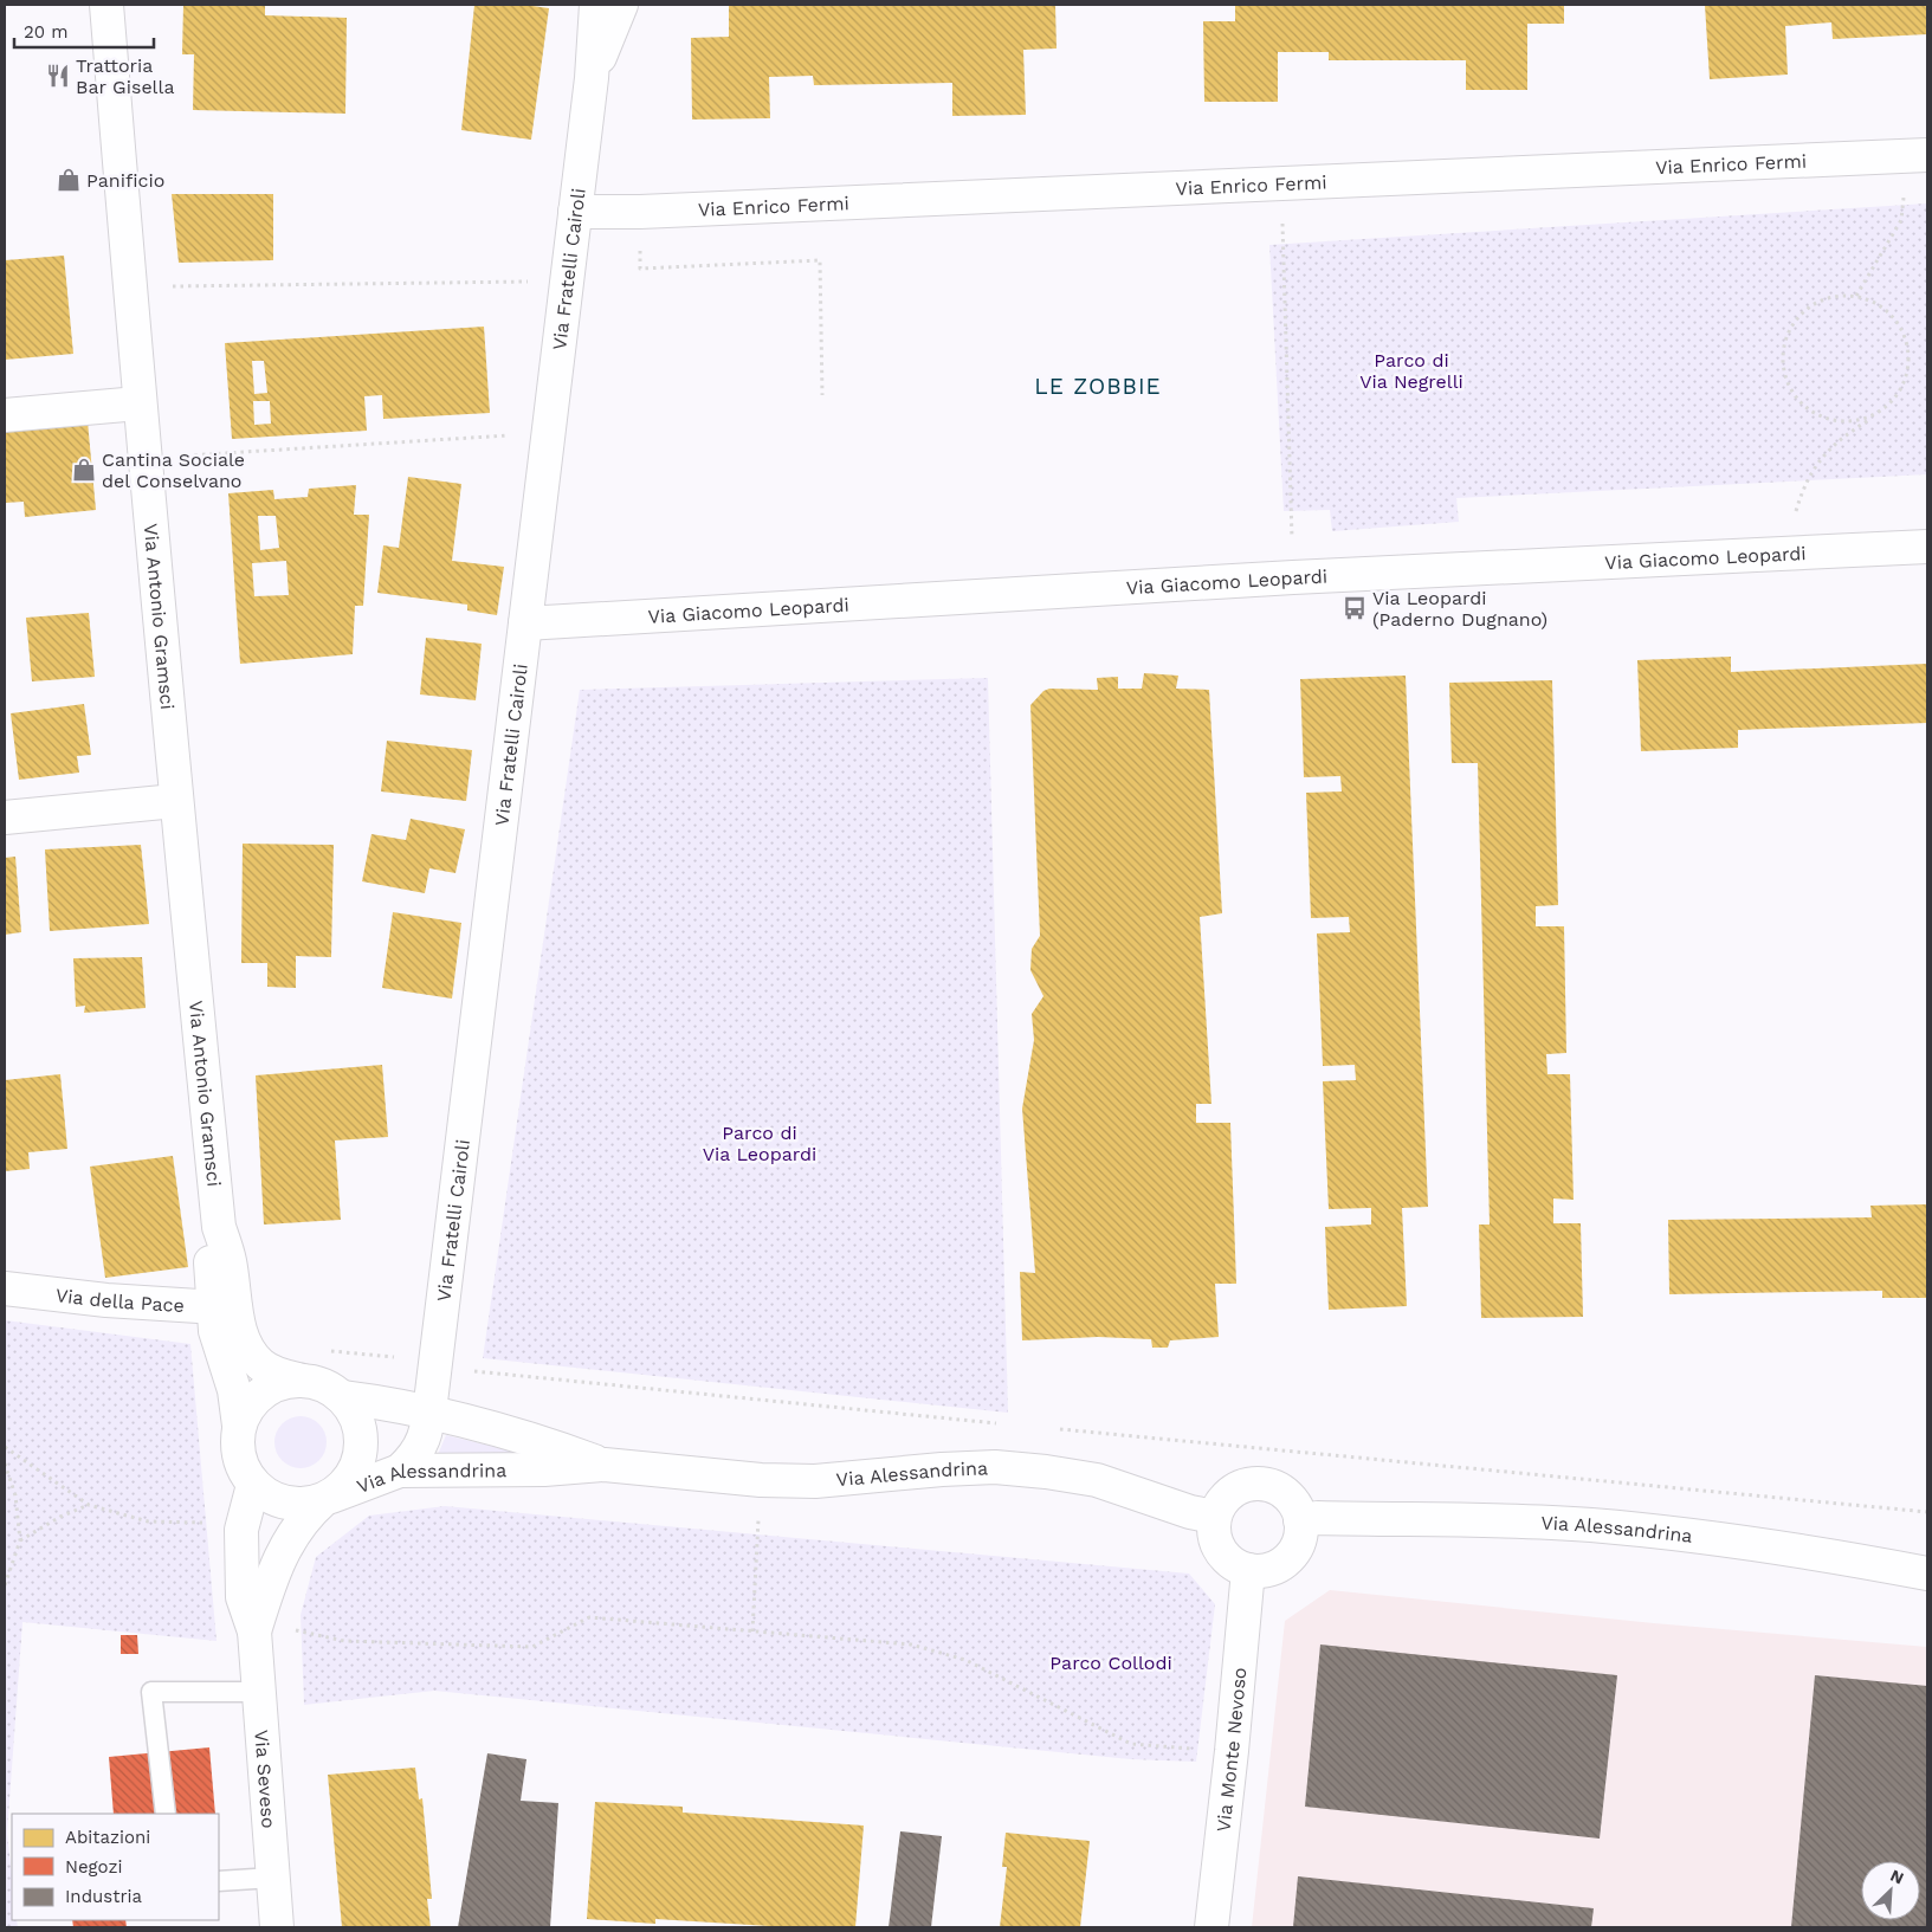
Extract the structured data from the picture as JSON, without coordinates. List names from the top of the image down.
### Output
{
  "streets": {
    "street": [
      "Via Enrico Fermi",
      "Via Fratelli Cairoli",
      "Via Giacomo Leopardi",
      "Via Antonio Gramsci",
      "Via della Pace",
      "Via Alessandrina",
      "Via Monte Nevoso",
      "Via Seveso"
    ]
  },
  "crossings": [
    ["Via Enrico Fermi", "Via Fratelli Cairoli"],
    ["Via Fratelli Cairoli", "Via Giacomo Leopardi"],
    ["Via Fratelli Cairoli", "Via Alessandrina"],
    ["Via Antonio Gramsci", "Via della Pace"],
    ["Via Antonio Gramsci", "Via Alessandrina"],
    ["Via Antonio Gramsci", "Via Seveso"],
    ["Via Alessandrina", "Via Monte Nevoso"],
    ["Via Alessandrina", "Via Seveso"]
  ],
  "districts": ["LE ZOBBIE"],
  "parks": ["Parco di Via Negrelli", "Parco di Via Leopardi", "Parco Collodi"],
  "places": {
    "restaurant": ["Trattoria Bar Gisella"],
    "shop": ["Panificio", "Cantina Sociale del Conselvano"],
    "bus stop": ["Via Leopardi (Paderno Dugnano)"]
  },
  "legend": ["Abitazioni", "Negozi", "Industria"],
  "scale_bar": "20 m",
  "north": "top right"
}
